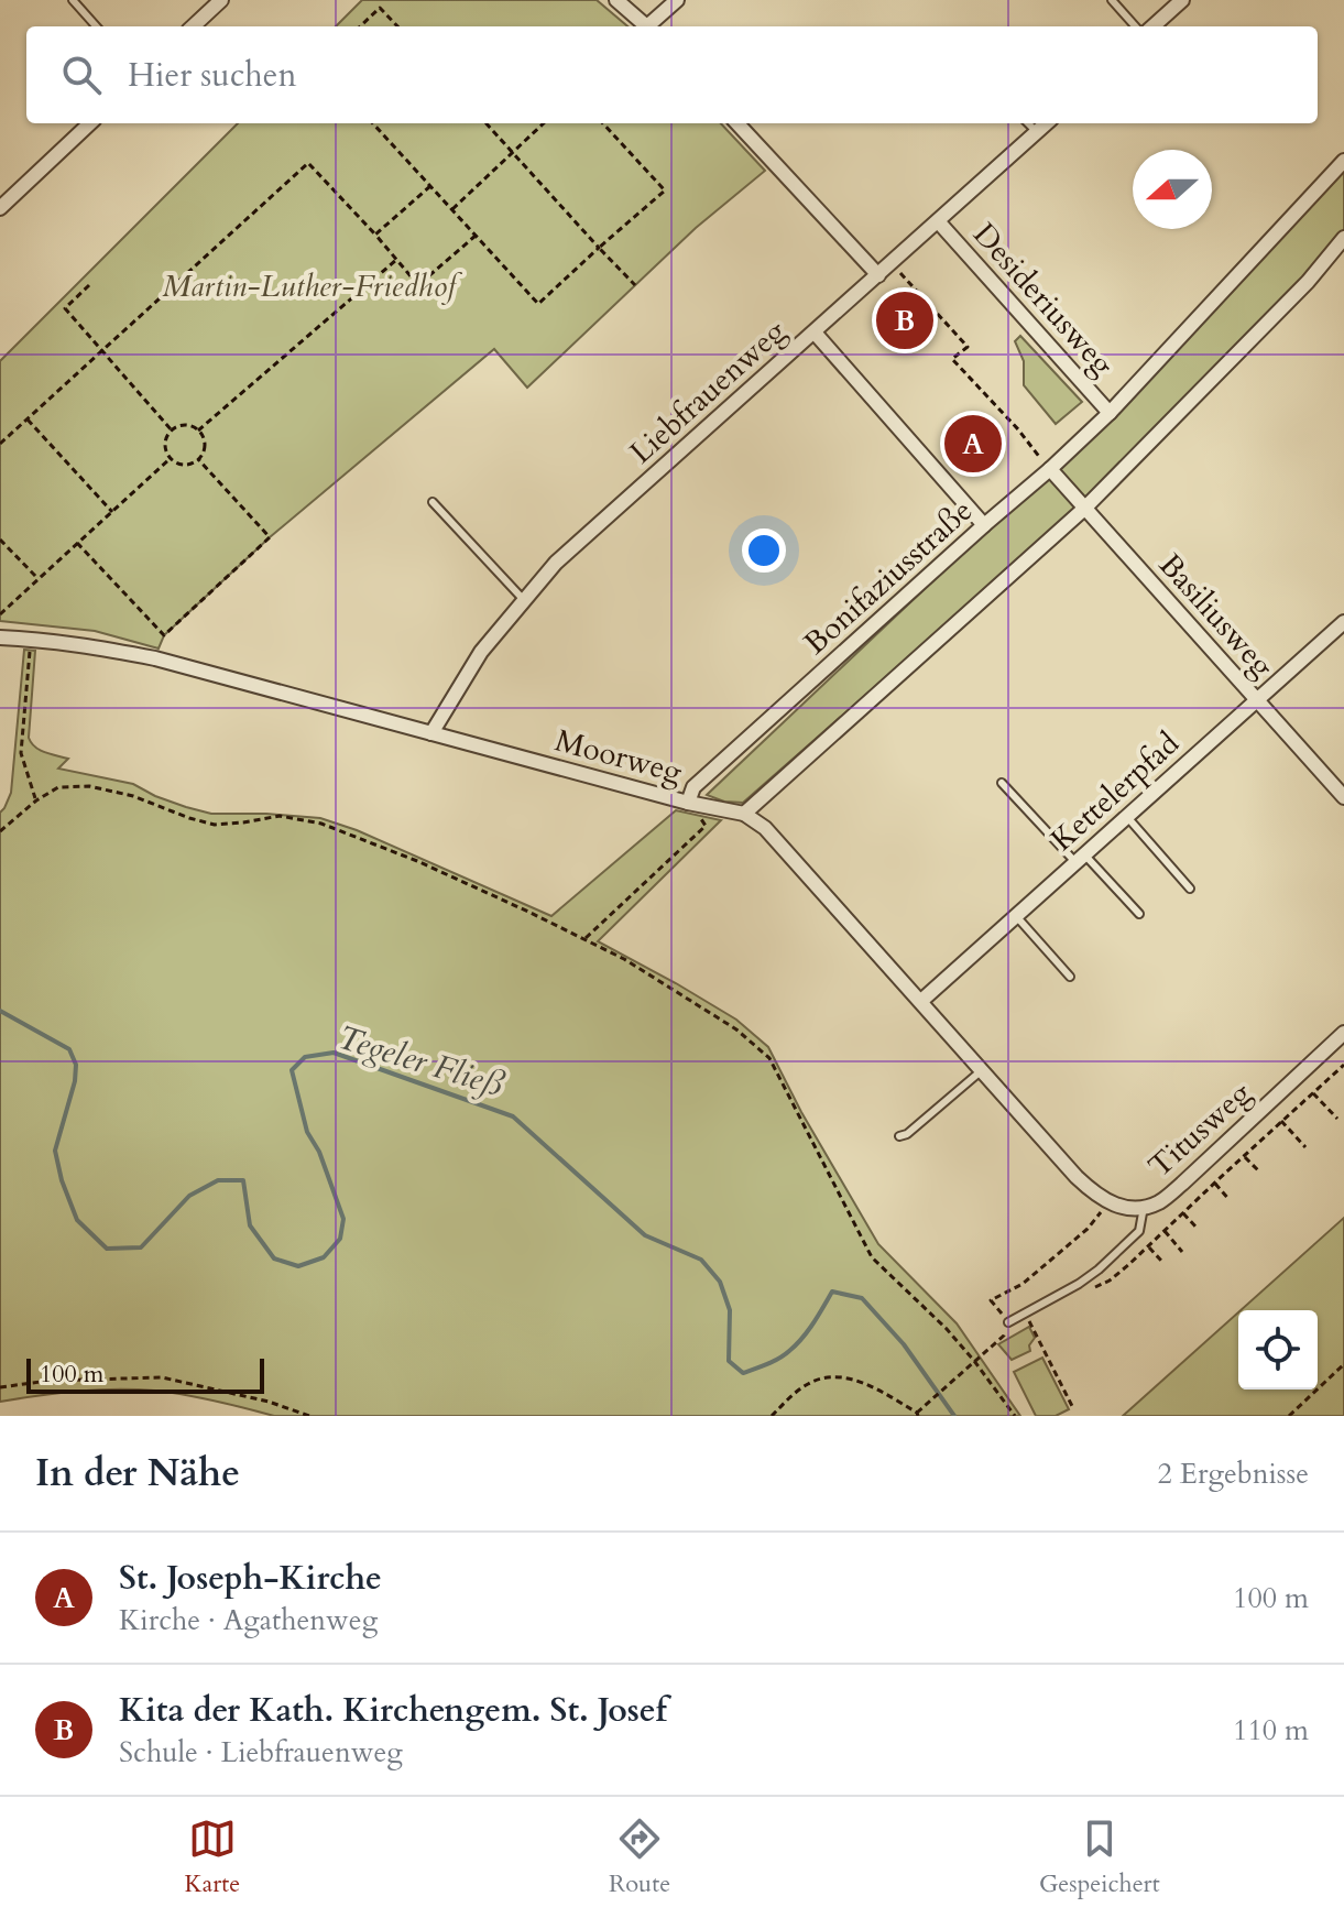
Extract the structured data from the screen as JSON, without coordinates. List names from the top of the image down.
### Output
{
  "streets": {
    "street": [
      "Desideriusweg",
      "Liebfrauenweg",
      "Bonifaziusstraße",
      "Basiliusweg",
      "Moorweg",
      "Kettelerpfad",
      "Titusweg"
    ]
  },
  "crossings": [
    ["Desideriusweg", "Liebfrauenweg"],
    ["Desideriusweg", "Bonifaziusstraße"],
    ["Liebfrauenweg", "Moorweg"],
    ["Bonifaziusstraße", "Basiliusweg"],
    ["Bonifaziusstraße", "Moorweg"],
    ["Basiliusweg", "Kettelerpfad"],
    ["Moorweg", "Kettelerpfad"],
    ["Moorweg", "Titusweg"]
  ],
  "water": ["Tegeler Fließ"],
  "parks": ["Martin-Luther-Friedhof"],
  "scale_bar": "100 m",
  "north": "left",
  "page": {
    "search": "Hier suchen",
    "pins": ["B", "A"],
    "scale": "100 m",
    "heading": ["In der Nähe", "2 Ergebnisse"],
    "list": [
      {
        "mark": "A",
        "name": "St. Joseph-Kirche",
        "note": "Kirche · Agathenweg",
        "value": "100 m"
      },
      {
        "mark": "B",
        "name": "Kita der Kath. Kirchengem. St. Josef",
        "note": "Schule · Liebfrauenweg",
        "value": "110 m"
      }
    ],
    "nav": ["Karte", "Route", "Gespeichert"]
  }
}
